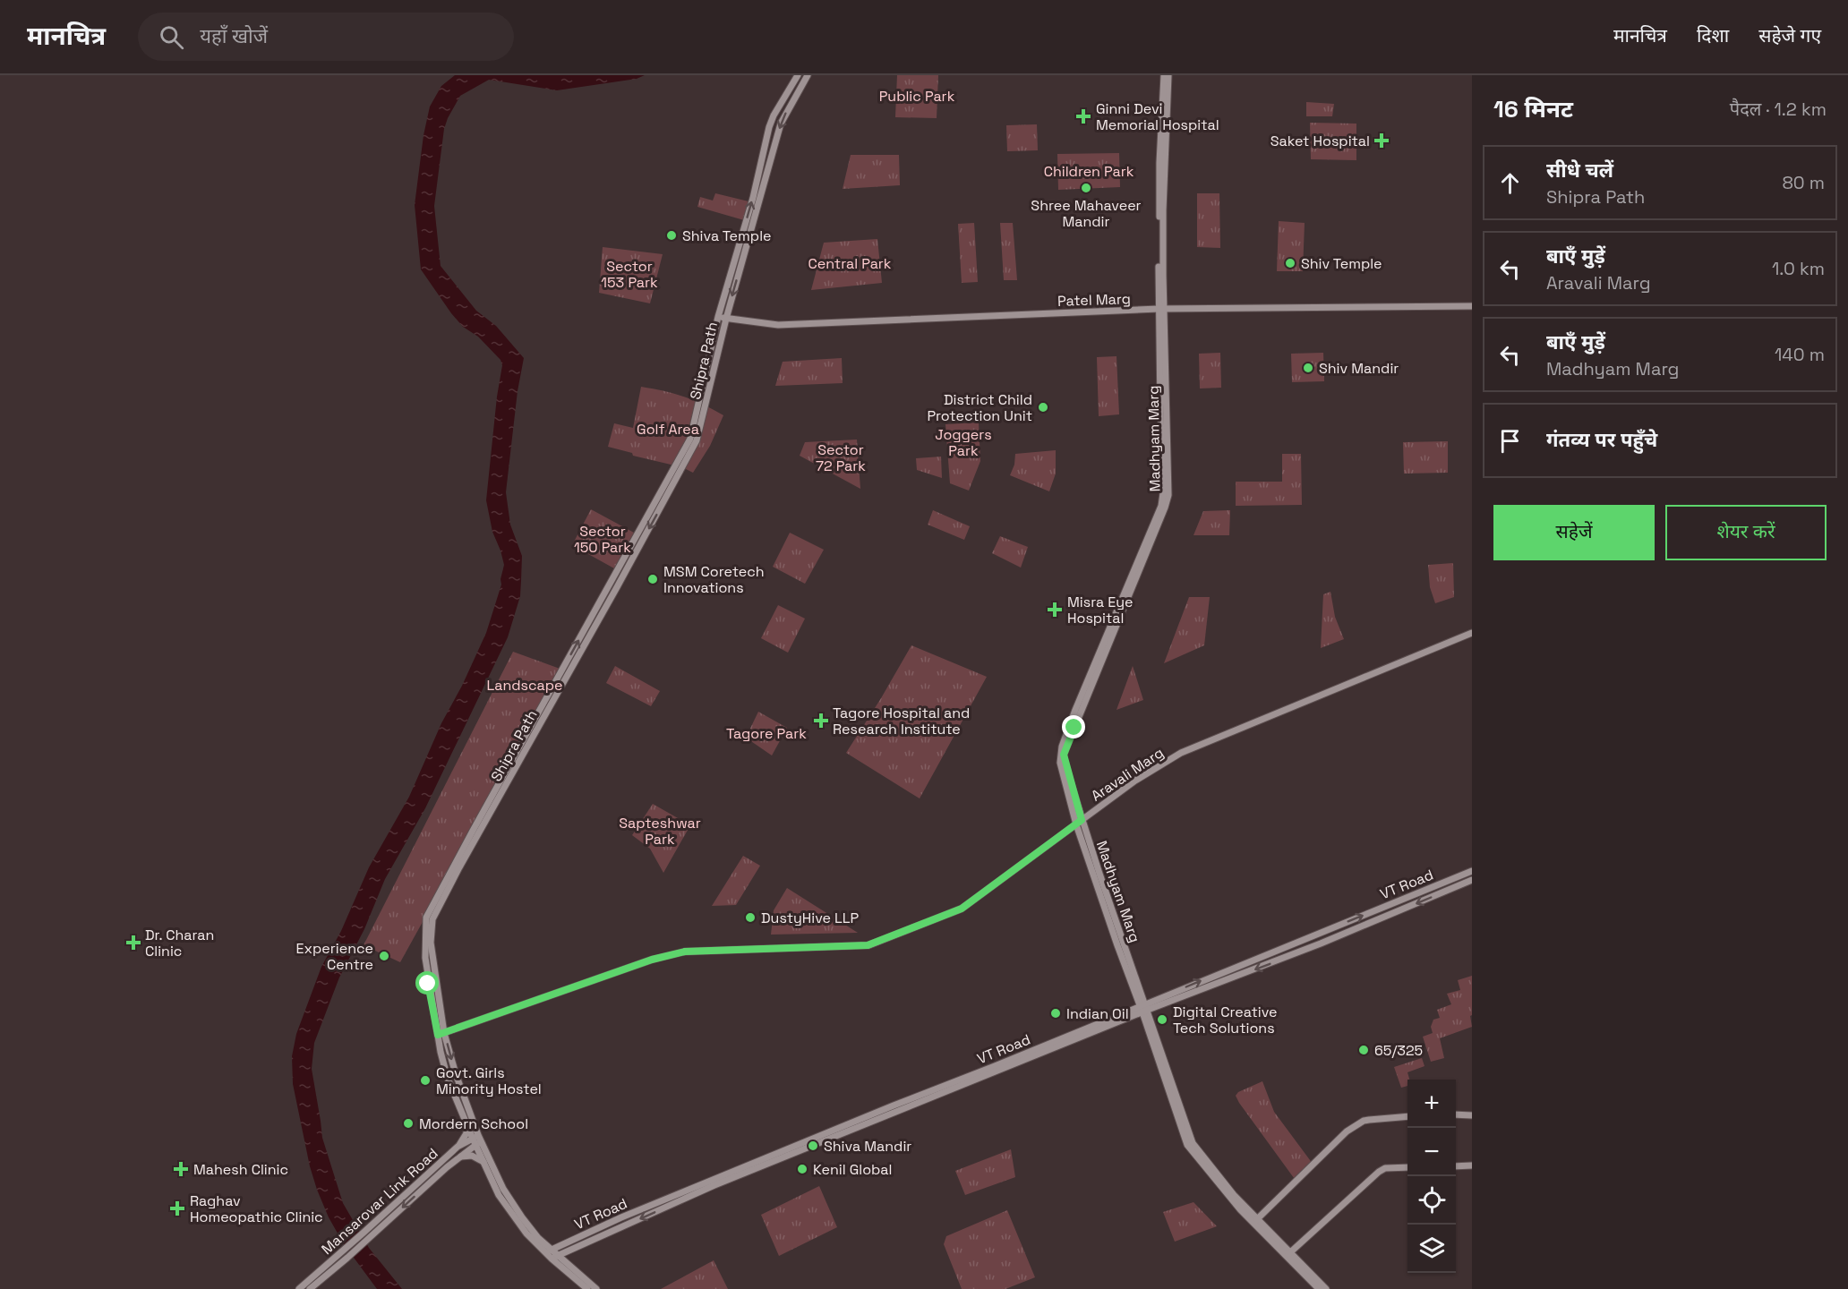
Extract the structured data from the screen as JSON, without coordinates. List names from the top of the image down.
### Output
{
  "streets": {
    "street": [
      "Patel Marg",
      "Shipra Path",
      "Madhyam Marg",
      "Aravali Marg",
      "VT Road",
      "Mansarovar Link Road"
    ]
  },
  "crossings": [
    ["Patel Marg", "Shipra Path"],
    ["Patel Marg", "Madhyam Marg"],
    ["Shipra Path", "Aravali Marg"],
    ["Shipra Path", "VT Road"],
    ["Shipra Path", "Mansarovar Link Road"],
    ["Madhyam Marg", "Aravali Marg"],
    ["Madhyam Marg", "VT Road"]
  ],
  "parks": [
    "Public Park",
    "Children Park",
    "Central Park",
    "Sector 153 Park",
    "Golf Area",
    "Joggers Park",
    "Sector 72 Park",
    "Sector 150 Park",
    "Landscape",
    "Tagore Park",
    "Sapteshwar Park"
  ],
  "places": {
    "health": [
      "Ginni Devi Memorial Hospital",
      "Saket Hospital",
      "Misra Eye Hospital",
      "Tagore Hospital and Research Institute",
      "Dr. Charan Clinic",
      "Mahesh Clinic",
      "Raghav Homeopathic Clinic"
    ],
    "other": [
      "Shree Mahaveer Mandir",
      "Shiva Temple",
      "Shiv Temple",
      "Shiv Mandir",
      "District Child Protection Unit",
      "MSM Coretech Innovations",
      "DustyHive LLP",
      "Experience Centre",
      "Indian Oil",
      "Digital Creative Tech Solutions",
      "65/325",
      "Govt. Girls Minority Hostel",
      "Mordern School",
      "Shiva Mandir",
      "Kenil Global"
    ]
  },
  "page": {
    "header": "मानचित्र",
    "search": "यहाँ खोजें",
    "nav": ["मानचित्र", "दिशा", "सहेजे गए"],
    "heading": ["16 मिनट", "पैदल · 1.2 km"],
    "list": [
      ["सीधे चलें", "Shipra Path", "80 m"],
      ["बाएँ मुड़ें", "Aravali Marg", "1.0 km"],
      ["बाएँ मुड़ें", "Madhyam Marg", "140 m"],
      "गंतव्य पर पहुँचे"
    ],
    "buttons": ["सहेजें", "शेयर करें"],
    "map_buttons": ["+", "−"]
  }
}
